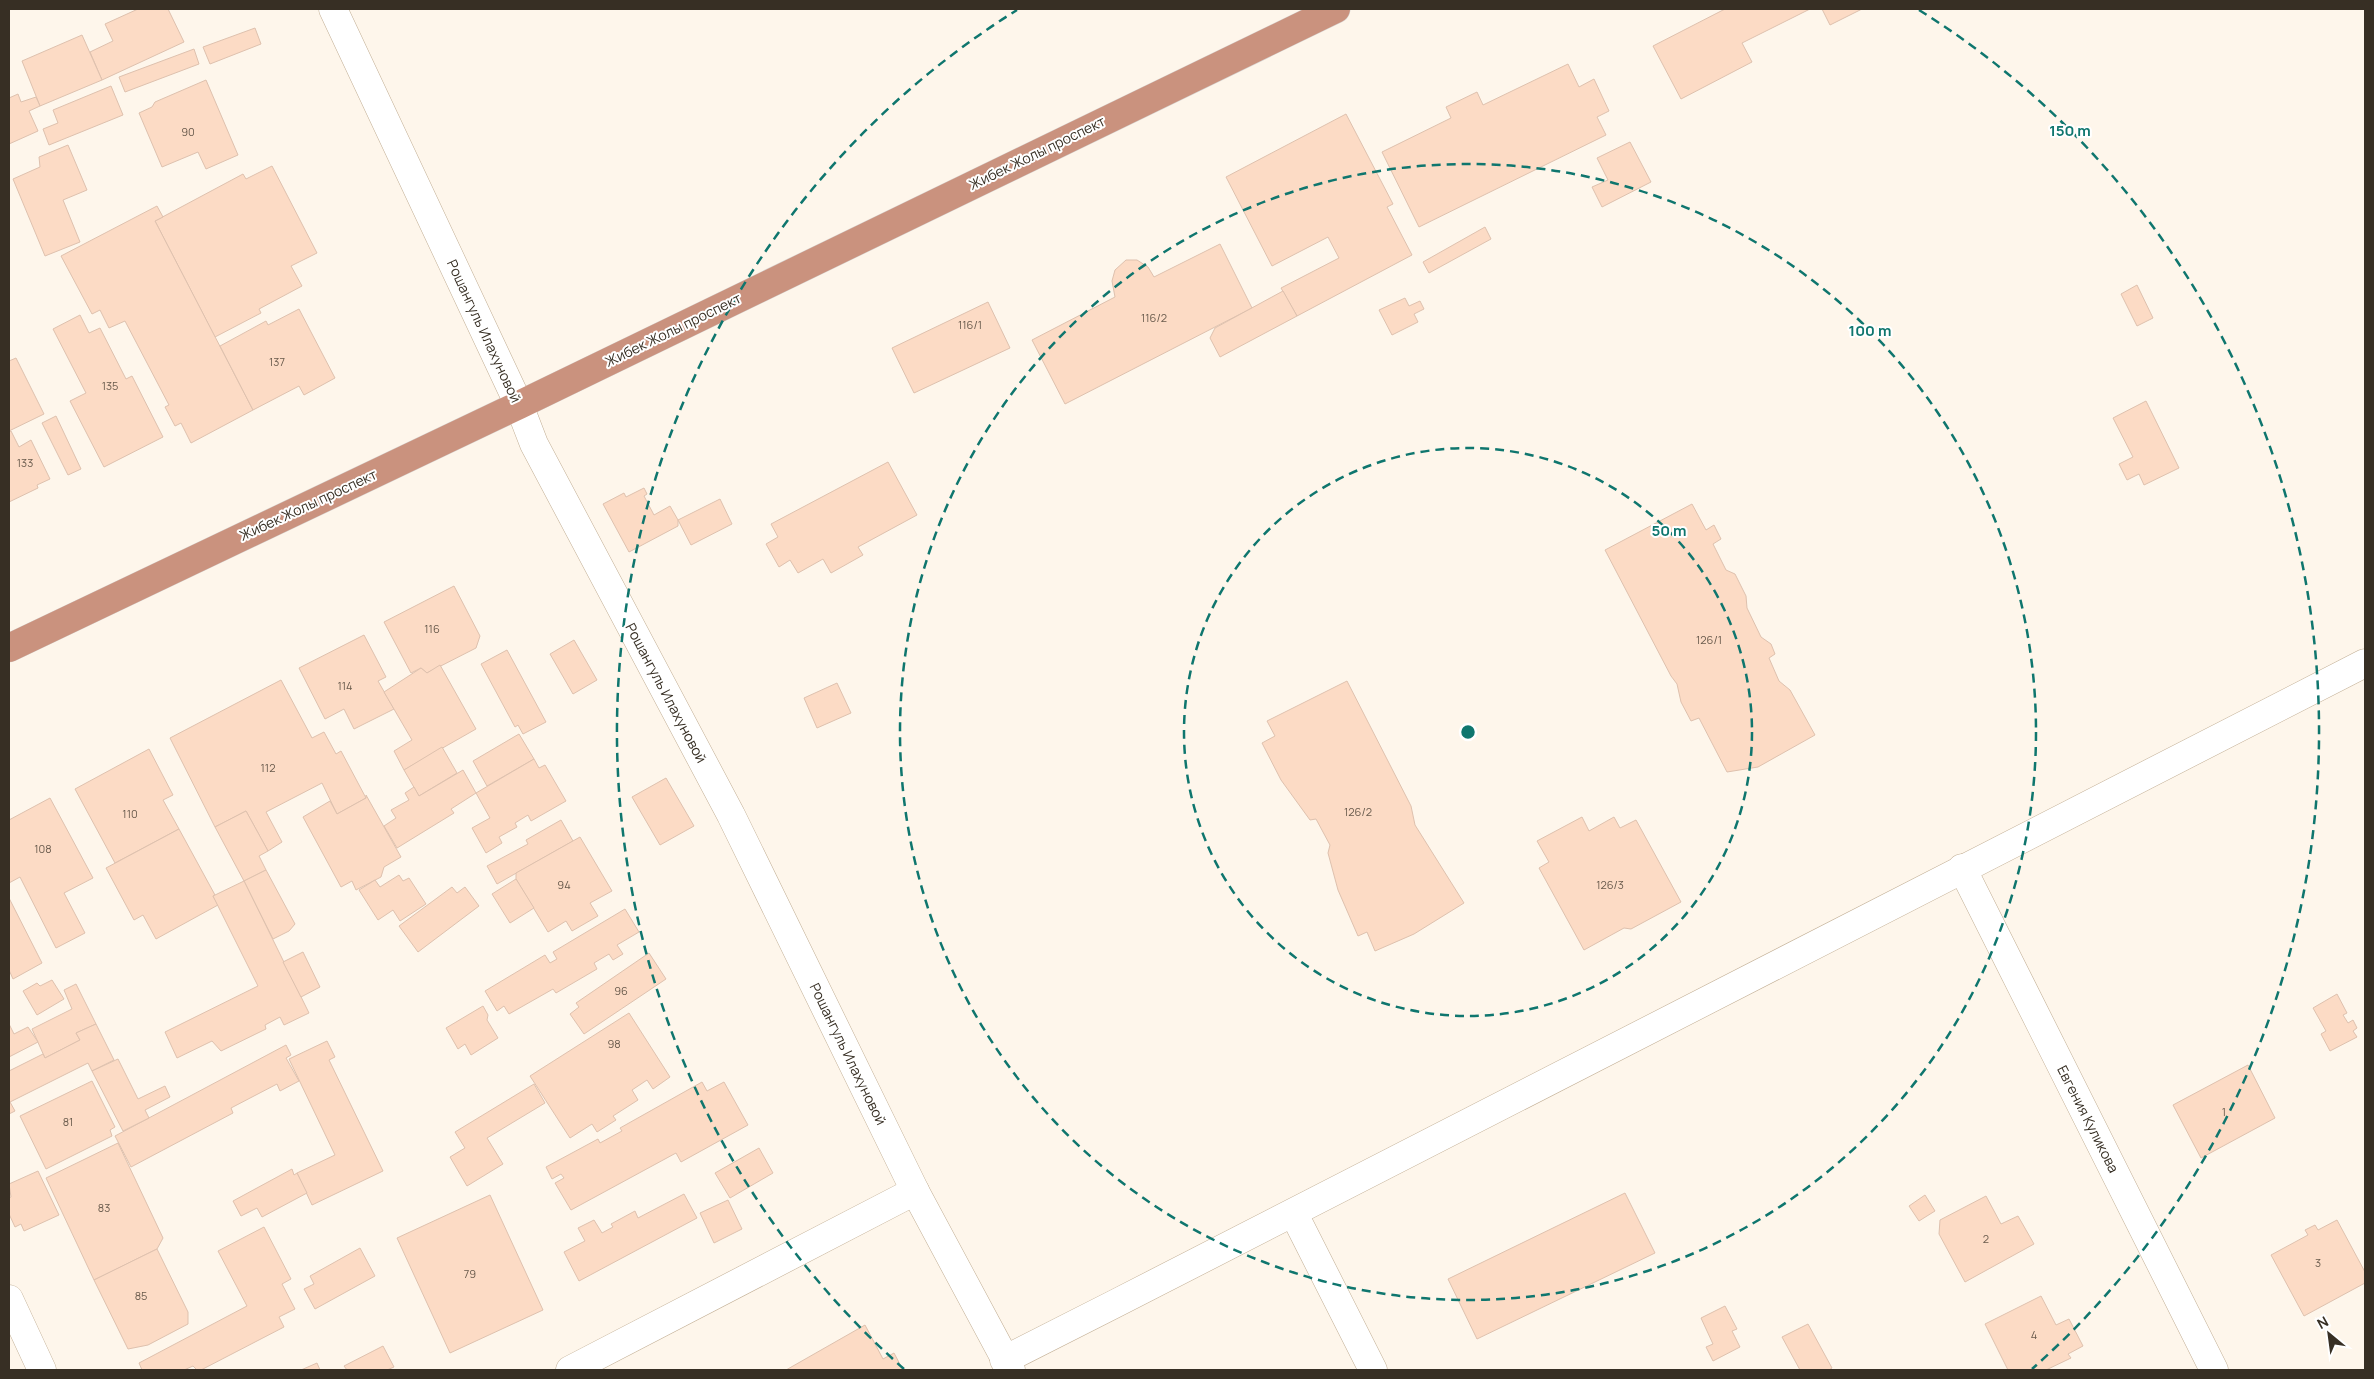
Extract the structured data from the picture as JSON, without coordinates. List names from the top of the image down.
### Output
{
  "streets": {
    "highway": ["Жибек Жолы проспект"],
    "street": ["Рошангуль Илахуновой", "Евгения Куликова"]
  },
  "crossings": [
    ["Жибек Жолы проспект", "Рошангуль Илахуновой"]
  ],
  "house_numbers": [
    "90",
    "116/2",
    "116/1",
    "137",
    "135",
    "133",
    "116",
    "126/1",
    "114",
    "112",
    "126/2",
    "110",
    "108",
    "94",
    "126/3",
    "96",
    "98",
    "1",
    "81",
    "83",
    "2",
    "3",
    "79",
    "85",
    "4"
  ],
  "north": "top left",
  "rings": ["150 m", "100 m", "50 m"]
}
